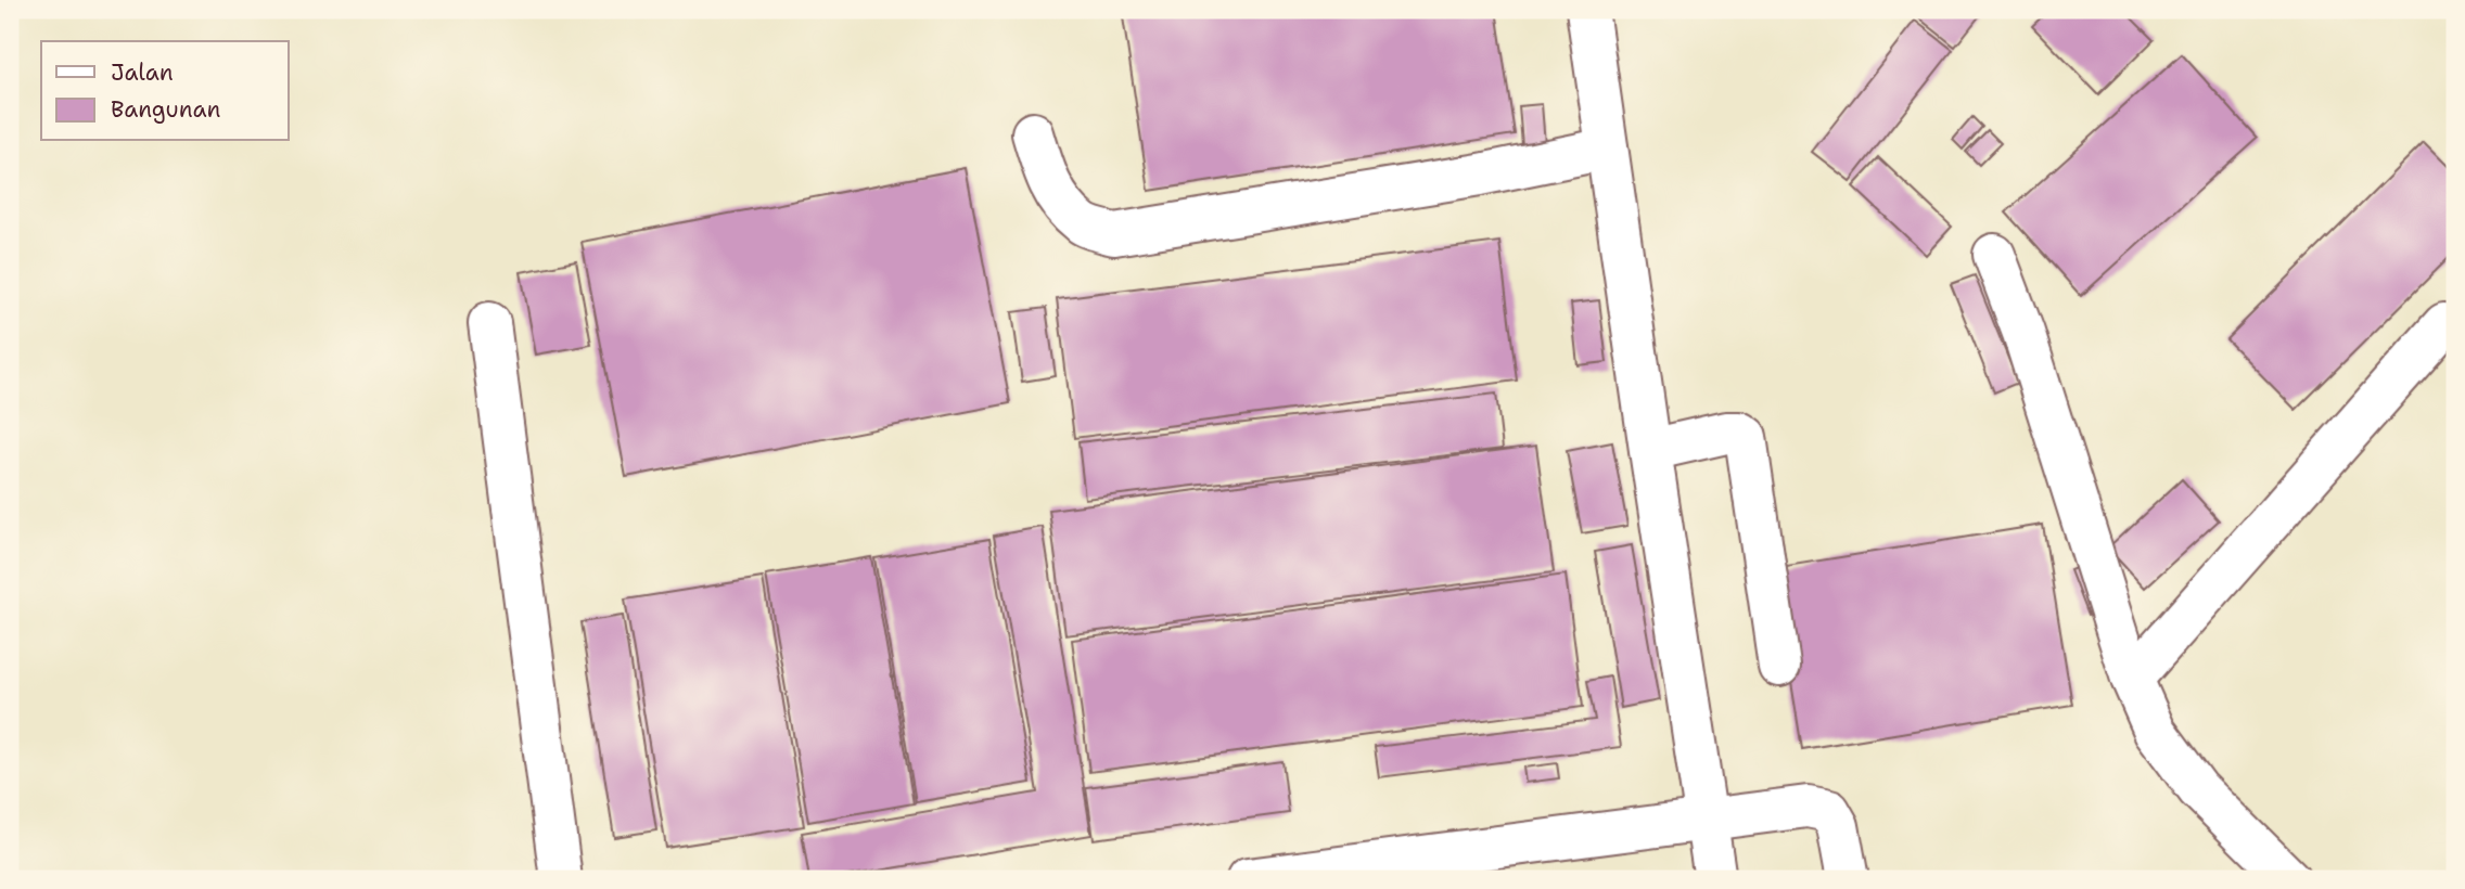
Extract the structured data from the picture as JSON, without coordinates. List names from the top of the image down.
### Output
{
  "legend": ["Jalan", "Bangunan"]
}
